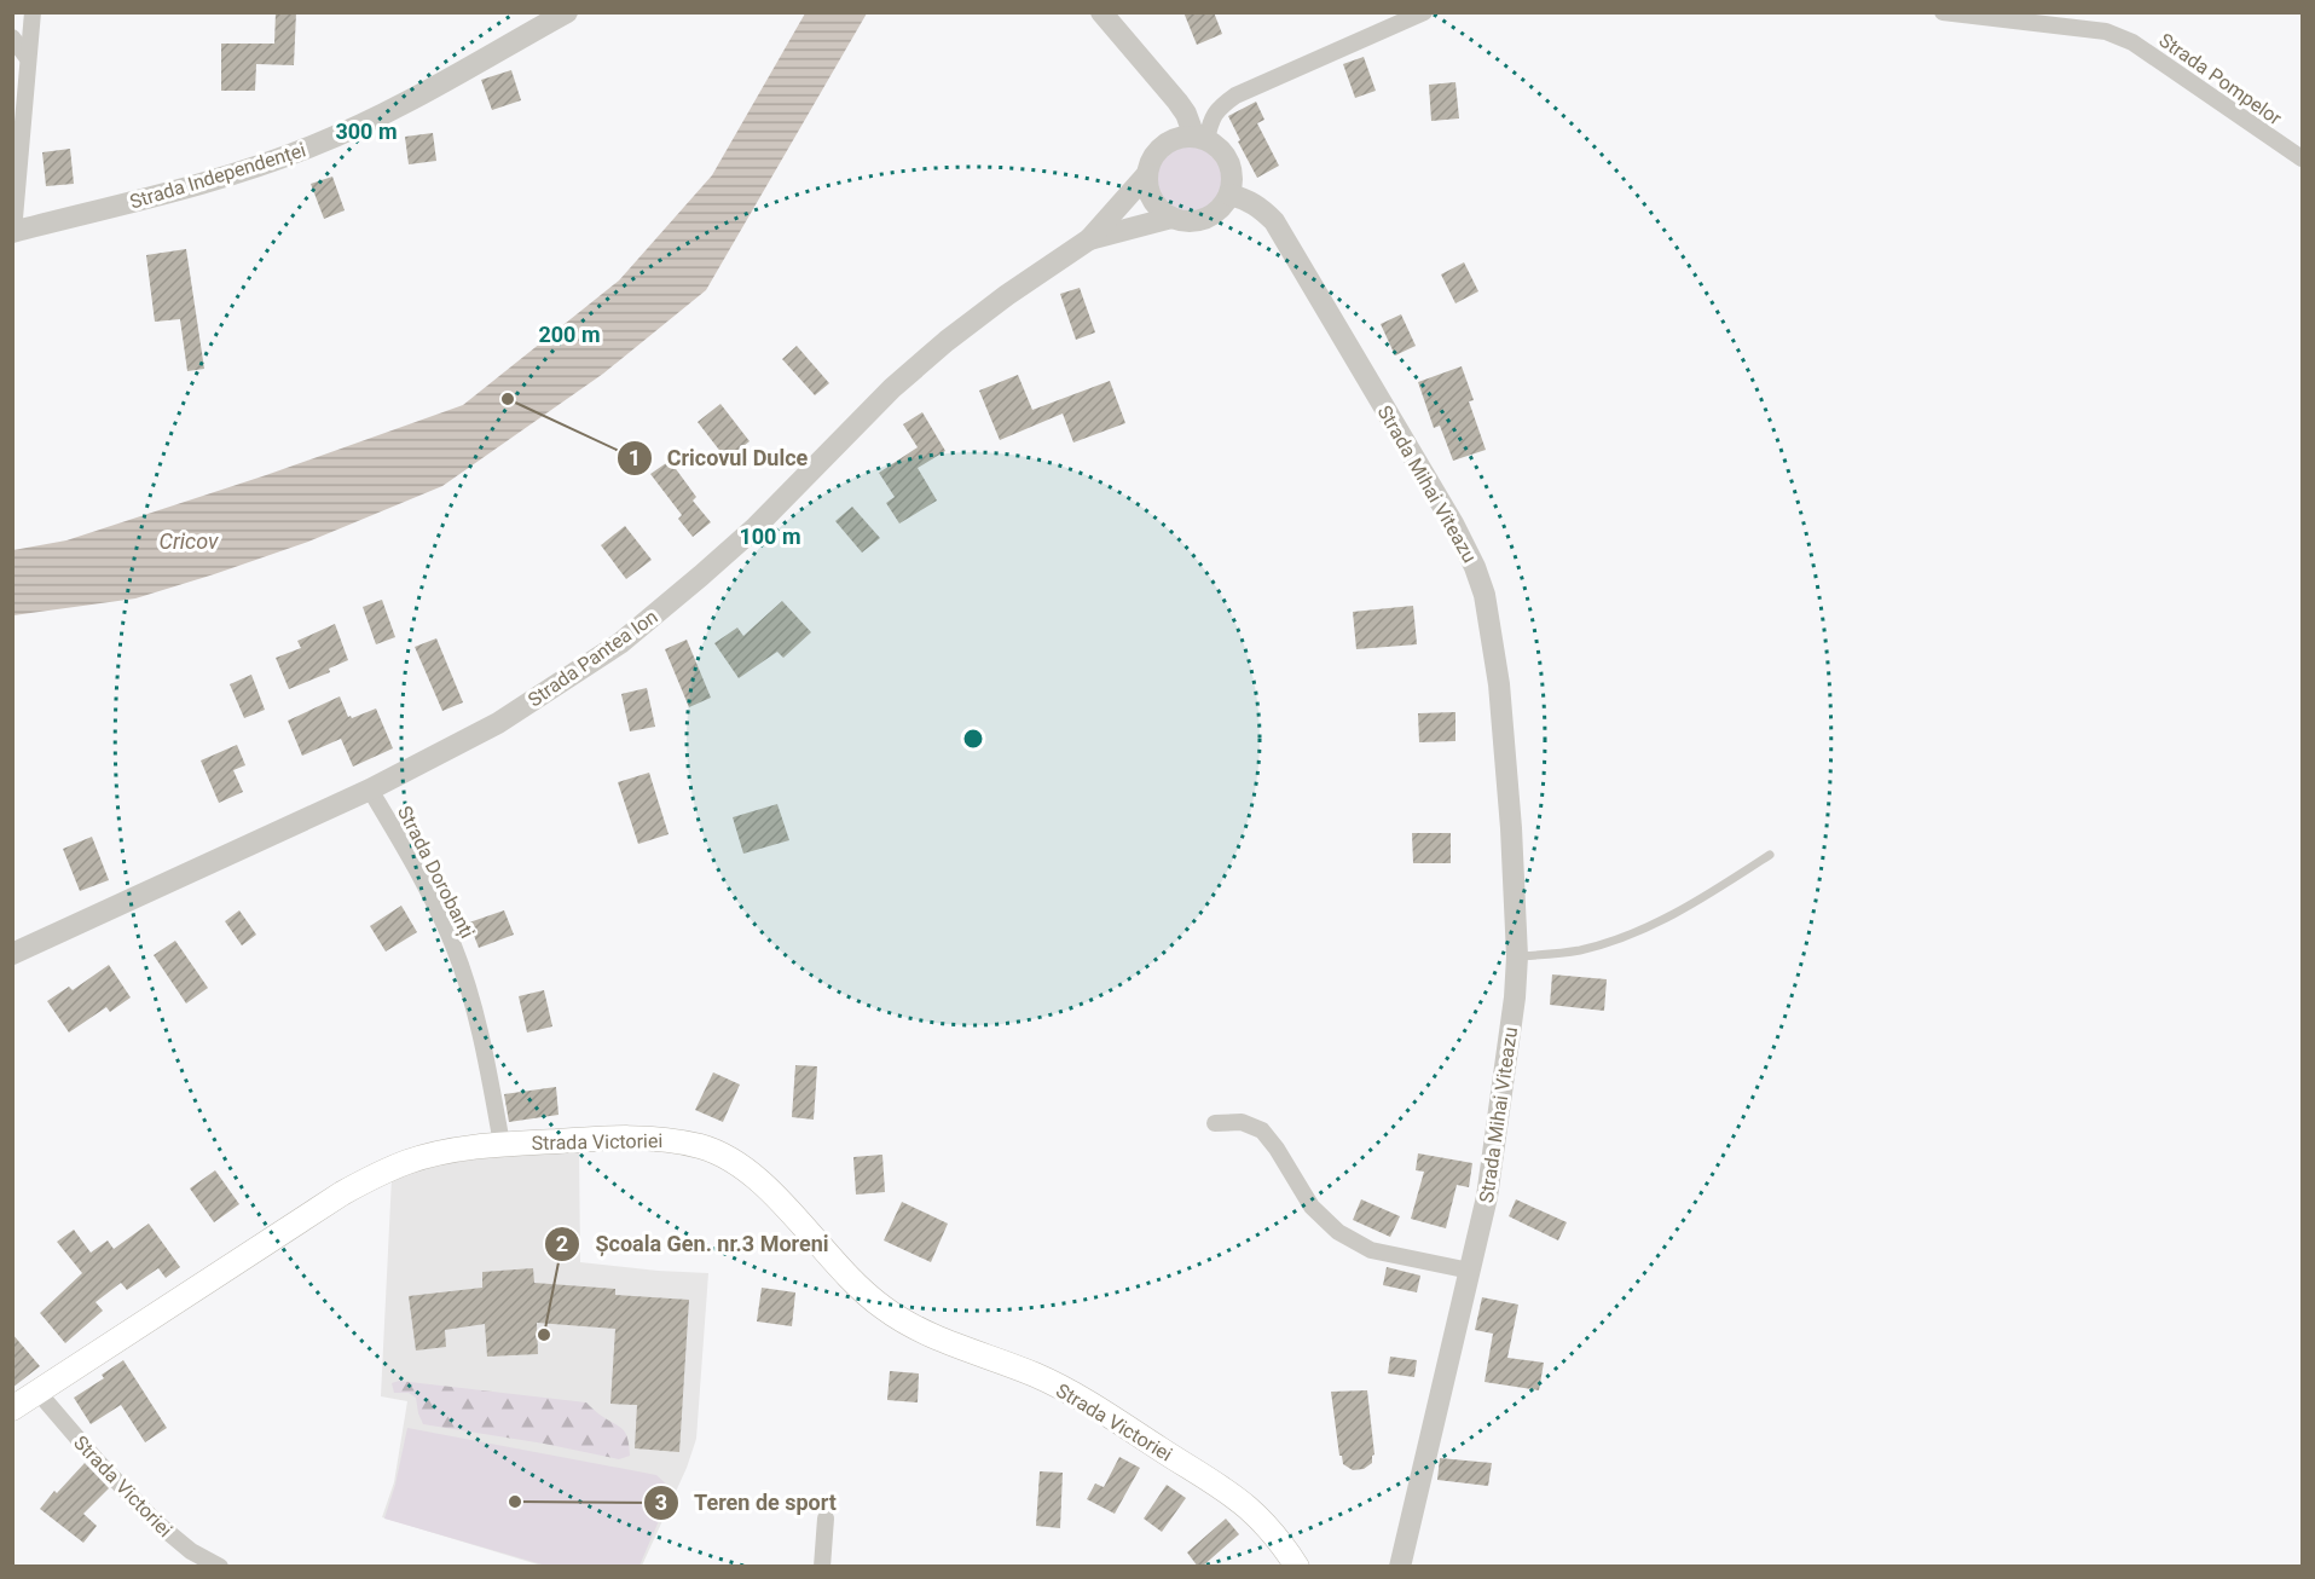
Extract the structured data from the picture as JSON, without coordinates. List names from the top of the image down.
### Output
{
  "streets": {
    "main road": ["Strada Victoriei"],
    "street": [
      "Strada Pompelor",
      "Strada Independenței",
      "Strada Mihai Viteazu",
      "Strada Pantea Ion",
      "Strada Dorobanți"
    ]
  },
  "crossings": [
    ["Strada Mihai Viteazu", "Strada Pantea Ion"],
    ["Strada Pantea Ion", "Strada Dorobanți"],
    ["Strada Dorobanți", "Strada Victoriei"]
  ],
  "water": ["Cricov"],
  "places": ["Cricovul Dulce", "Școala Gen. nr.3 Moreni", "Teren de sport"],
  "rings": ["300 m", "200 m", "100 m"]
}
